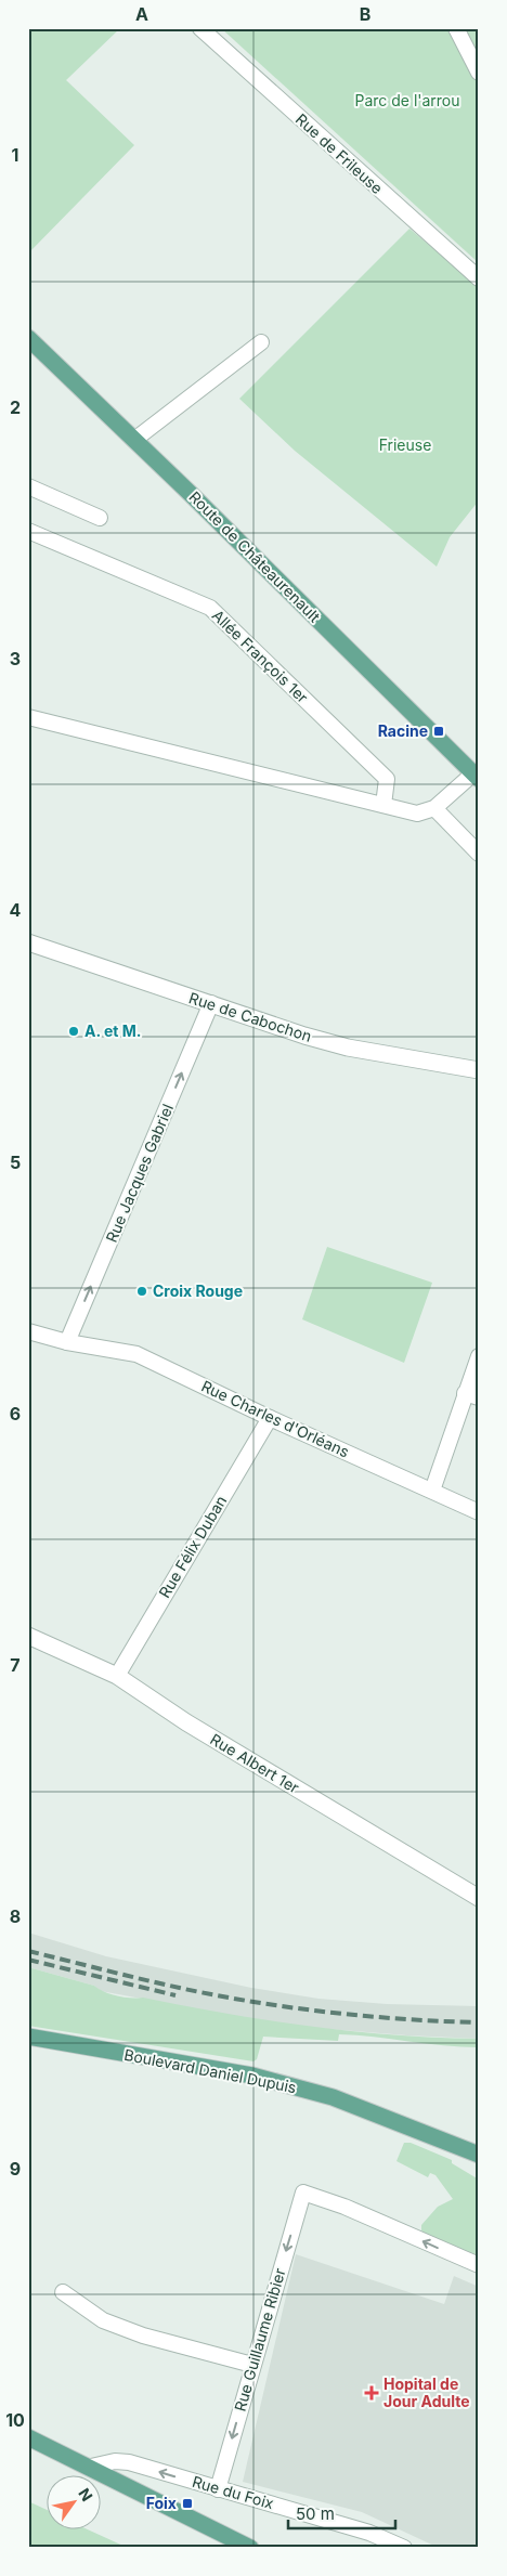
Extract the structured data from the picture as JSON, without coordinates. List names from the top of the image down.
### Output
{
  "streets": {
    "main road": ["Route de Châteaurenault", "Boulevard Daniel Dupuis"],
    "street": [
      "Rue de Frileuse",
      "Allée François 1er",
      "Rue de Cabochon",
      "Rue Jacques Gabriel",
      "Rue Charles d'Orléans",
      "Rue Félix Duban",
      "Rue Albert 1er",
      "Rue Guillaume Ribier",
      "Rue du Foix"
    ]
  },
  "crossings": [
    ["Rue de Cabochon", "Rue Jacques Gabriel"],
    ["Rue Jacques Gabriel", "Rue Charles d'Orléans"],
    ["Rue Charles d'Orléans", "Rue Félix Duban"],
    ["Rue Félix Duban", "Rue Albert 1er"],
    ["Rue Guillaume Ribier", "Rue du Foix"]
  ],
  "one_way": ["Rue Jacques Gabriel"],
  "parks": ["Parc de l'arrou", "Frieuse"],
  "places": {
    "transit": ["Racine", "Foix"],
    "other": ["A. et M.", "Croix Rouge"],
    "health": ["Hopital de Jour Adulte"]
  },
  "scale_bar": "50 m",
  "north": "top right",
  "grid": {
    "columns": ["A", "B"],
    "rows": [
      "1",
      "2",
      "3",
      "4",
      "5",
      "6",
      "7",
      "8",
      "9",
      "10"
    ]
  }
}
